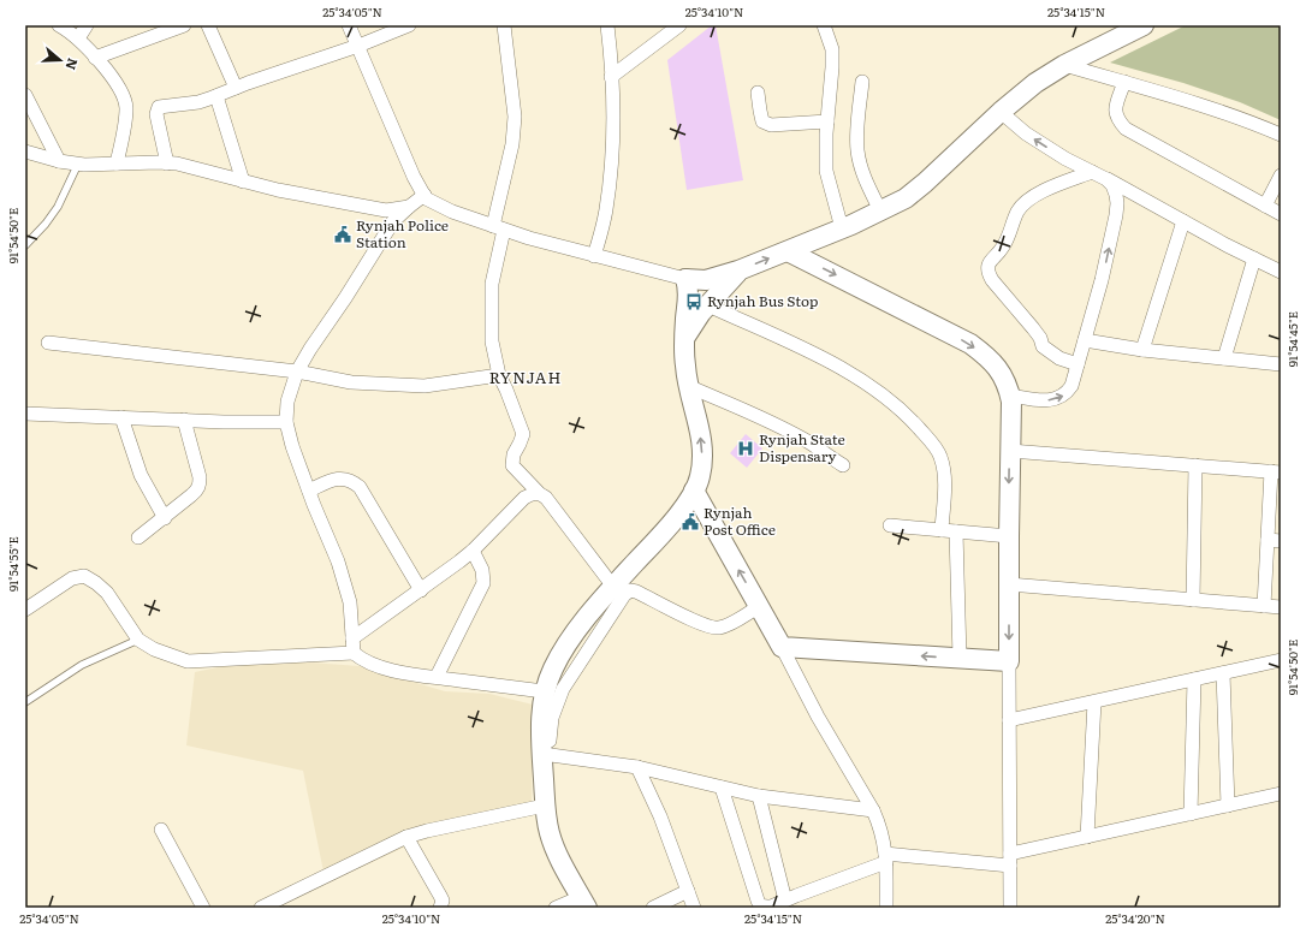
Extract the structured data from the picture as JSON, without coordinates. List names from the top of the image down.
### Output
{
  "districts": ["RYNJAH"],
  "places": {
    "public building": ["Rynjah Police Station", "Rynjah Post Office"],
    "bus stop": ["Rynjah Bus Stop"],
    "hospital": ["Rynjah State Dispensary"]
  },
  "north": "right",
  "coordinates": [
    "25°34'05\"N",
    "25°34'10\"N",
    "25°34'15\"N",
    "91°54'50\"E",
    "91°54'45\"E",
    "91°54'55\"E",
    "25°34'20\"N"
  ]
}
